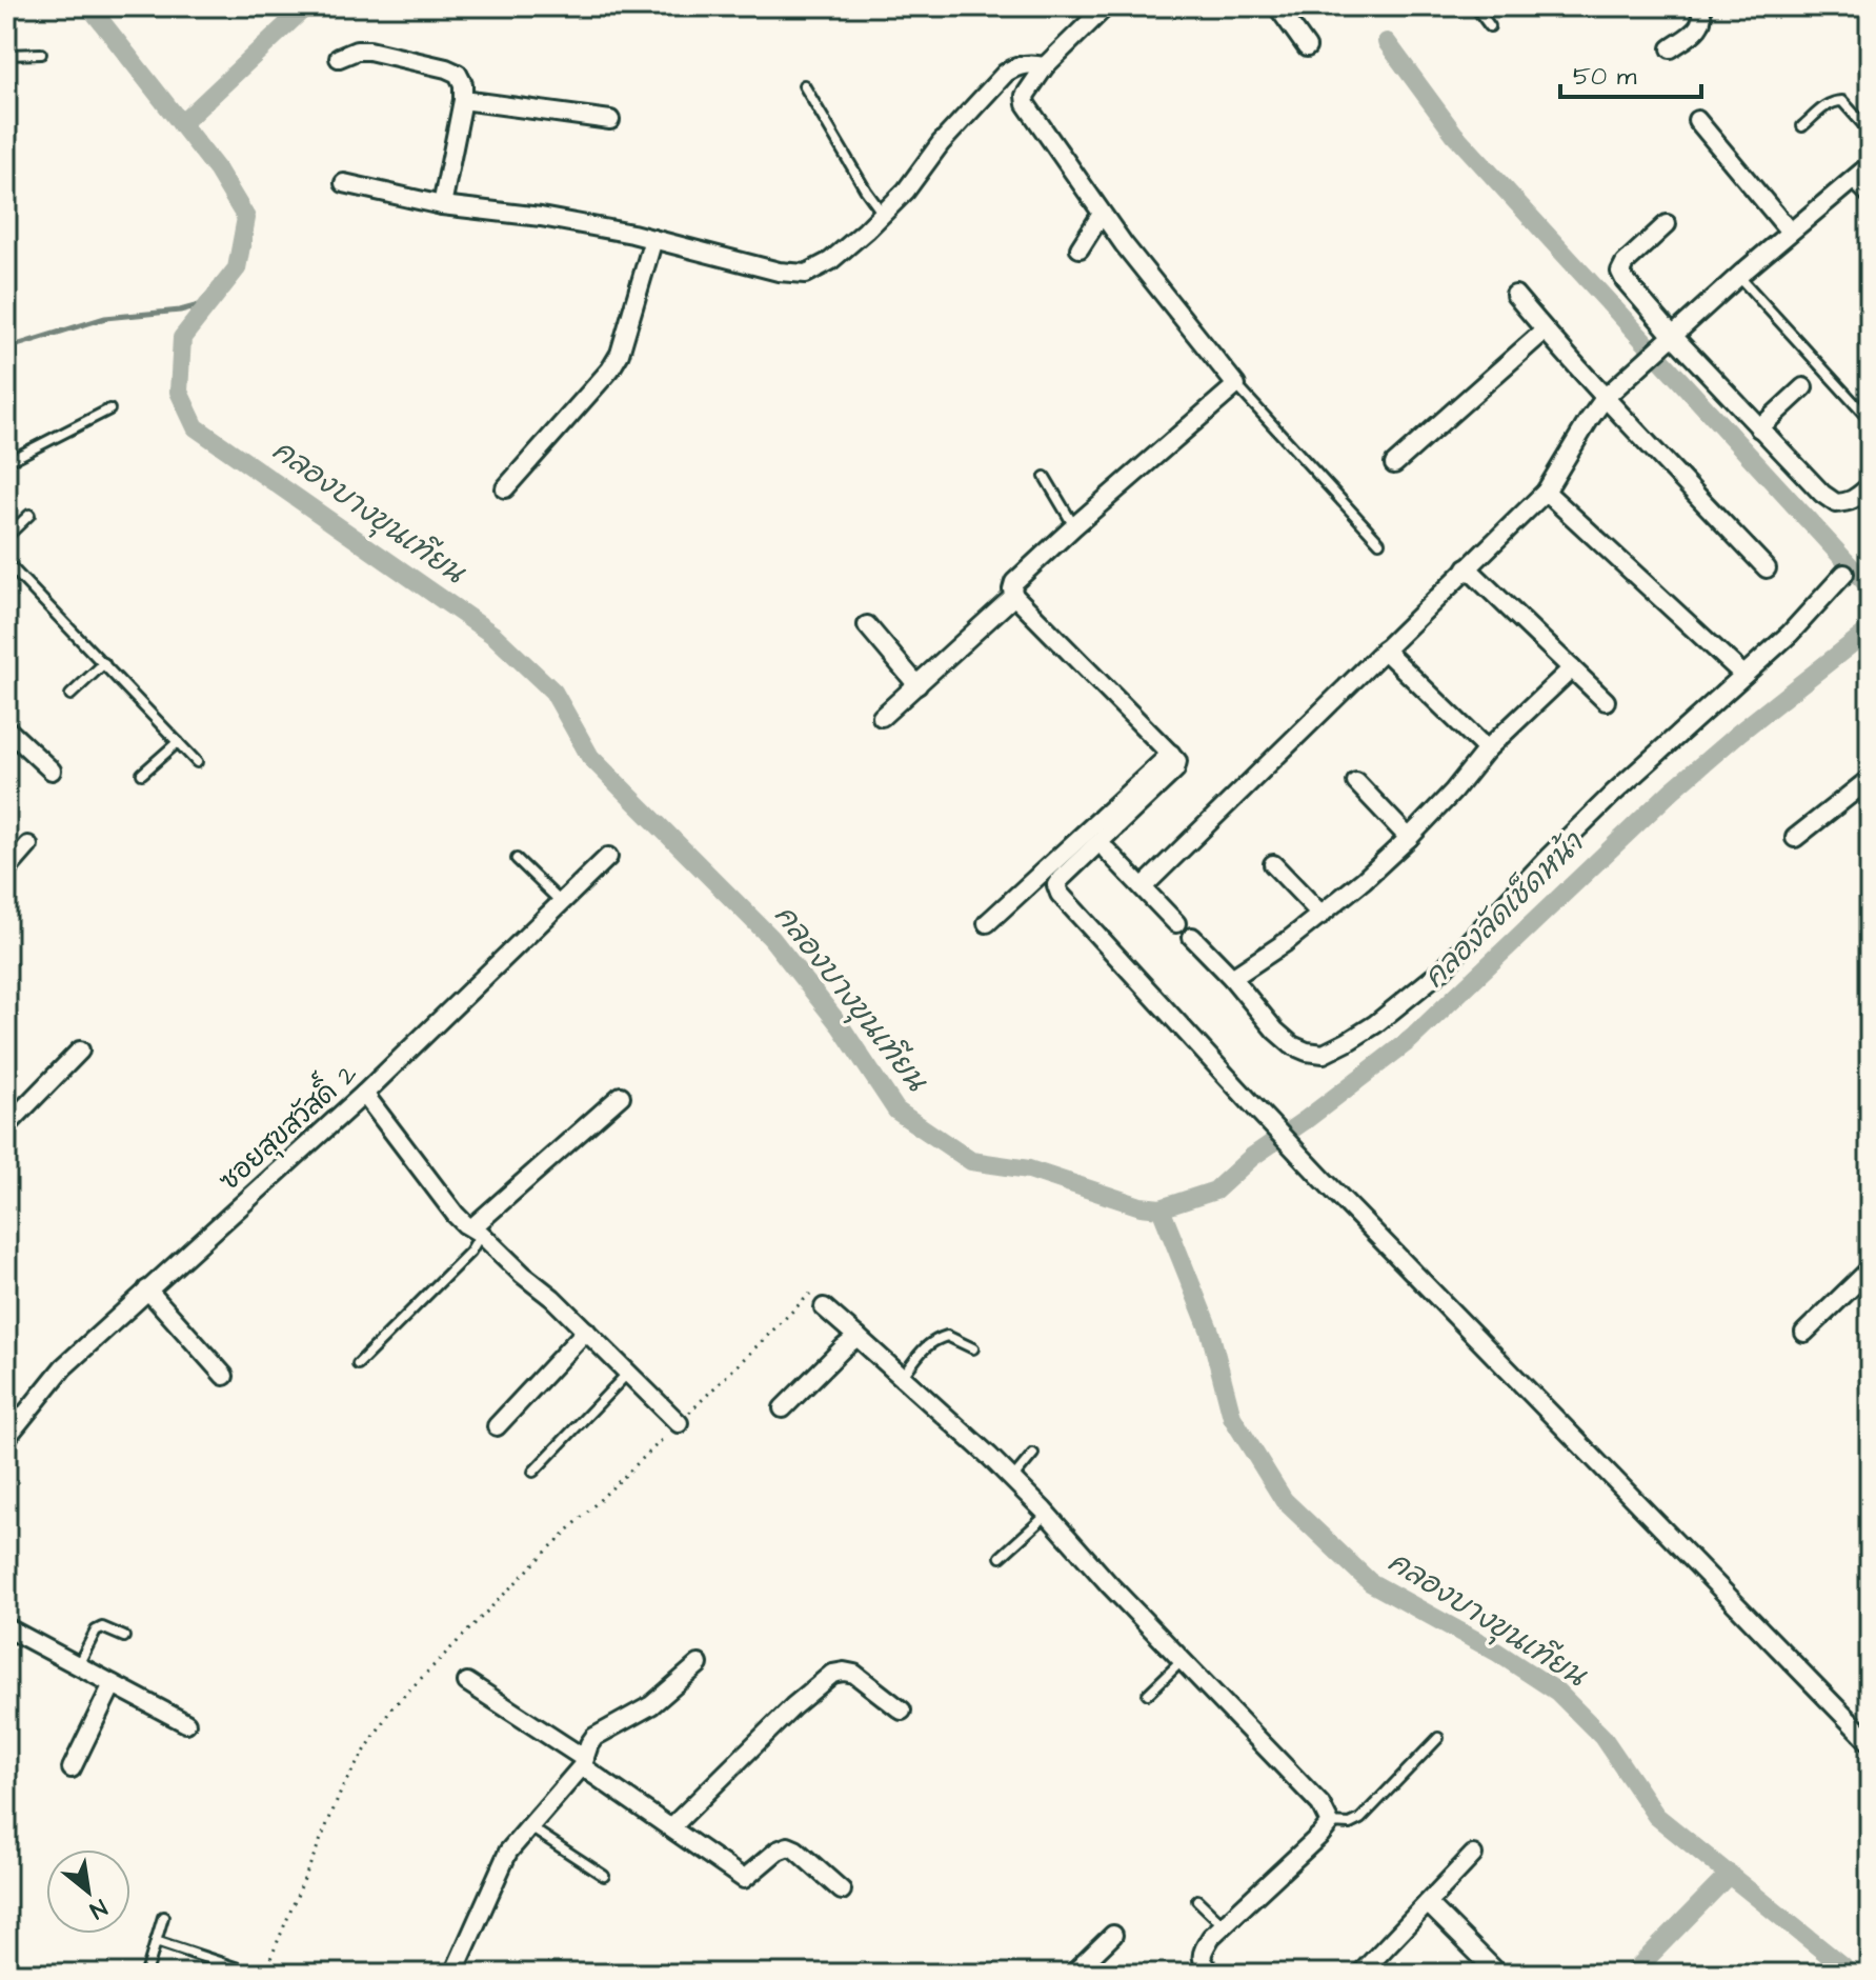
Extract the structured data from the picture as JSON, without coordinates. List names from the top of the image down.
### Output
{
  "streets": {
    "street": ["ซอยสุขสวัสดิ์ 2"]
  },
  "water": ["คลองบางขุนเทียน", "คลองลัดเช็ดหน้า"],
  "scale_bar": "50 m",
  "north": "bottom right"
}
